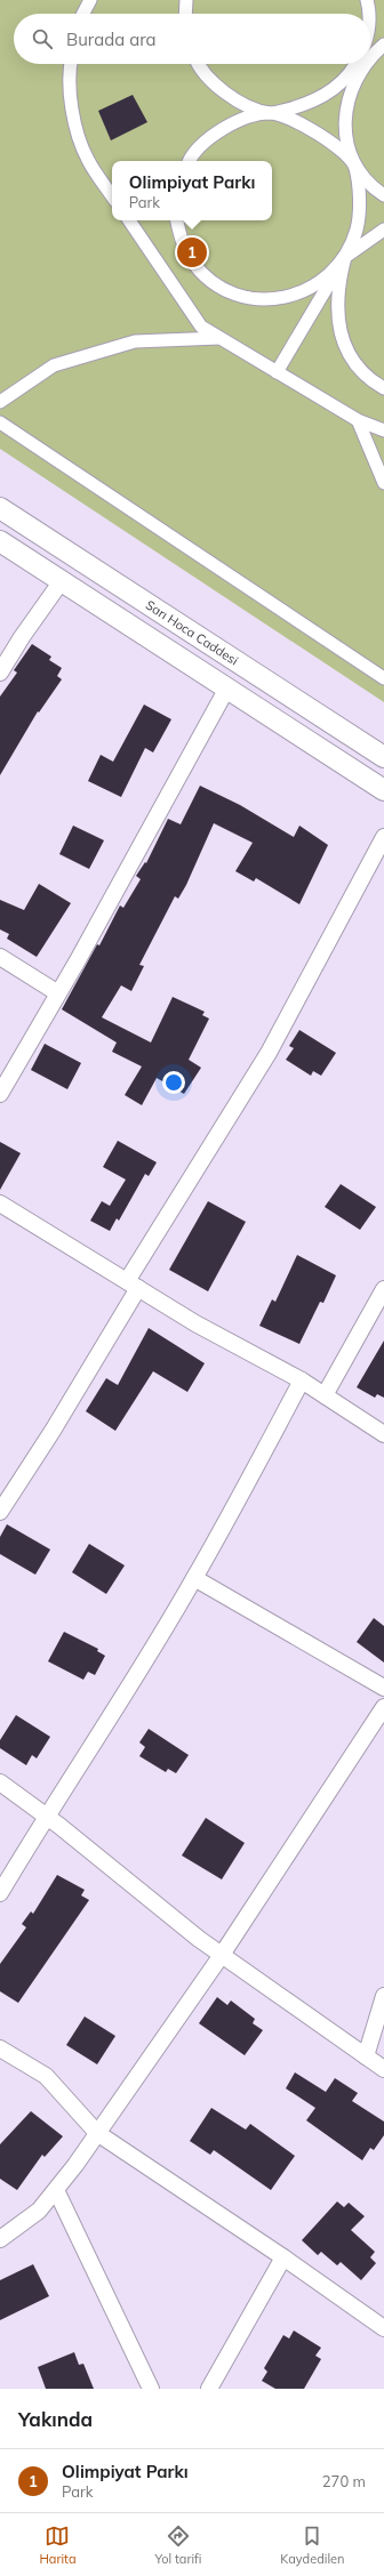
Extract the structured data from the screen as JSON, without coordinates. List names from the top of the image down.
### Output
{
  "streets": {
    "street": ["Sarı Hoca Caddesi"]
  },
  "page": {
    "search": "Burada ara",
    "popup": ["Olimpiyat Parkı", "Park"],
    "pins": "1",
    "heading": "Yakında",
    "list": [
      {
        "mark": "1",
        "name": "Olimpiyat Parkı",
        "note": "Park",
        "value": "270 m"
      }
    ],
    "nav": ["Harita", "Yol tarifi", "Kaydedilen"]
  }
}
